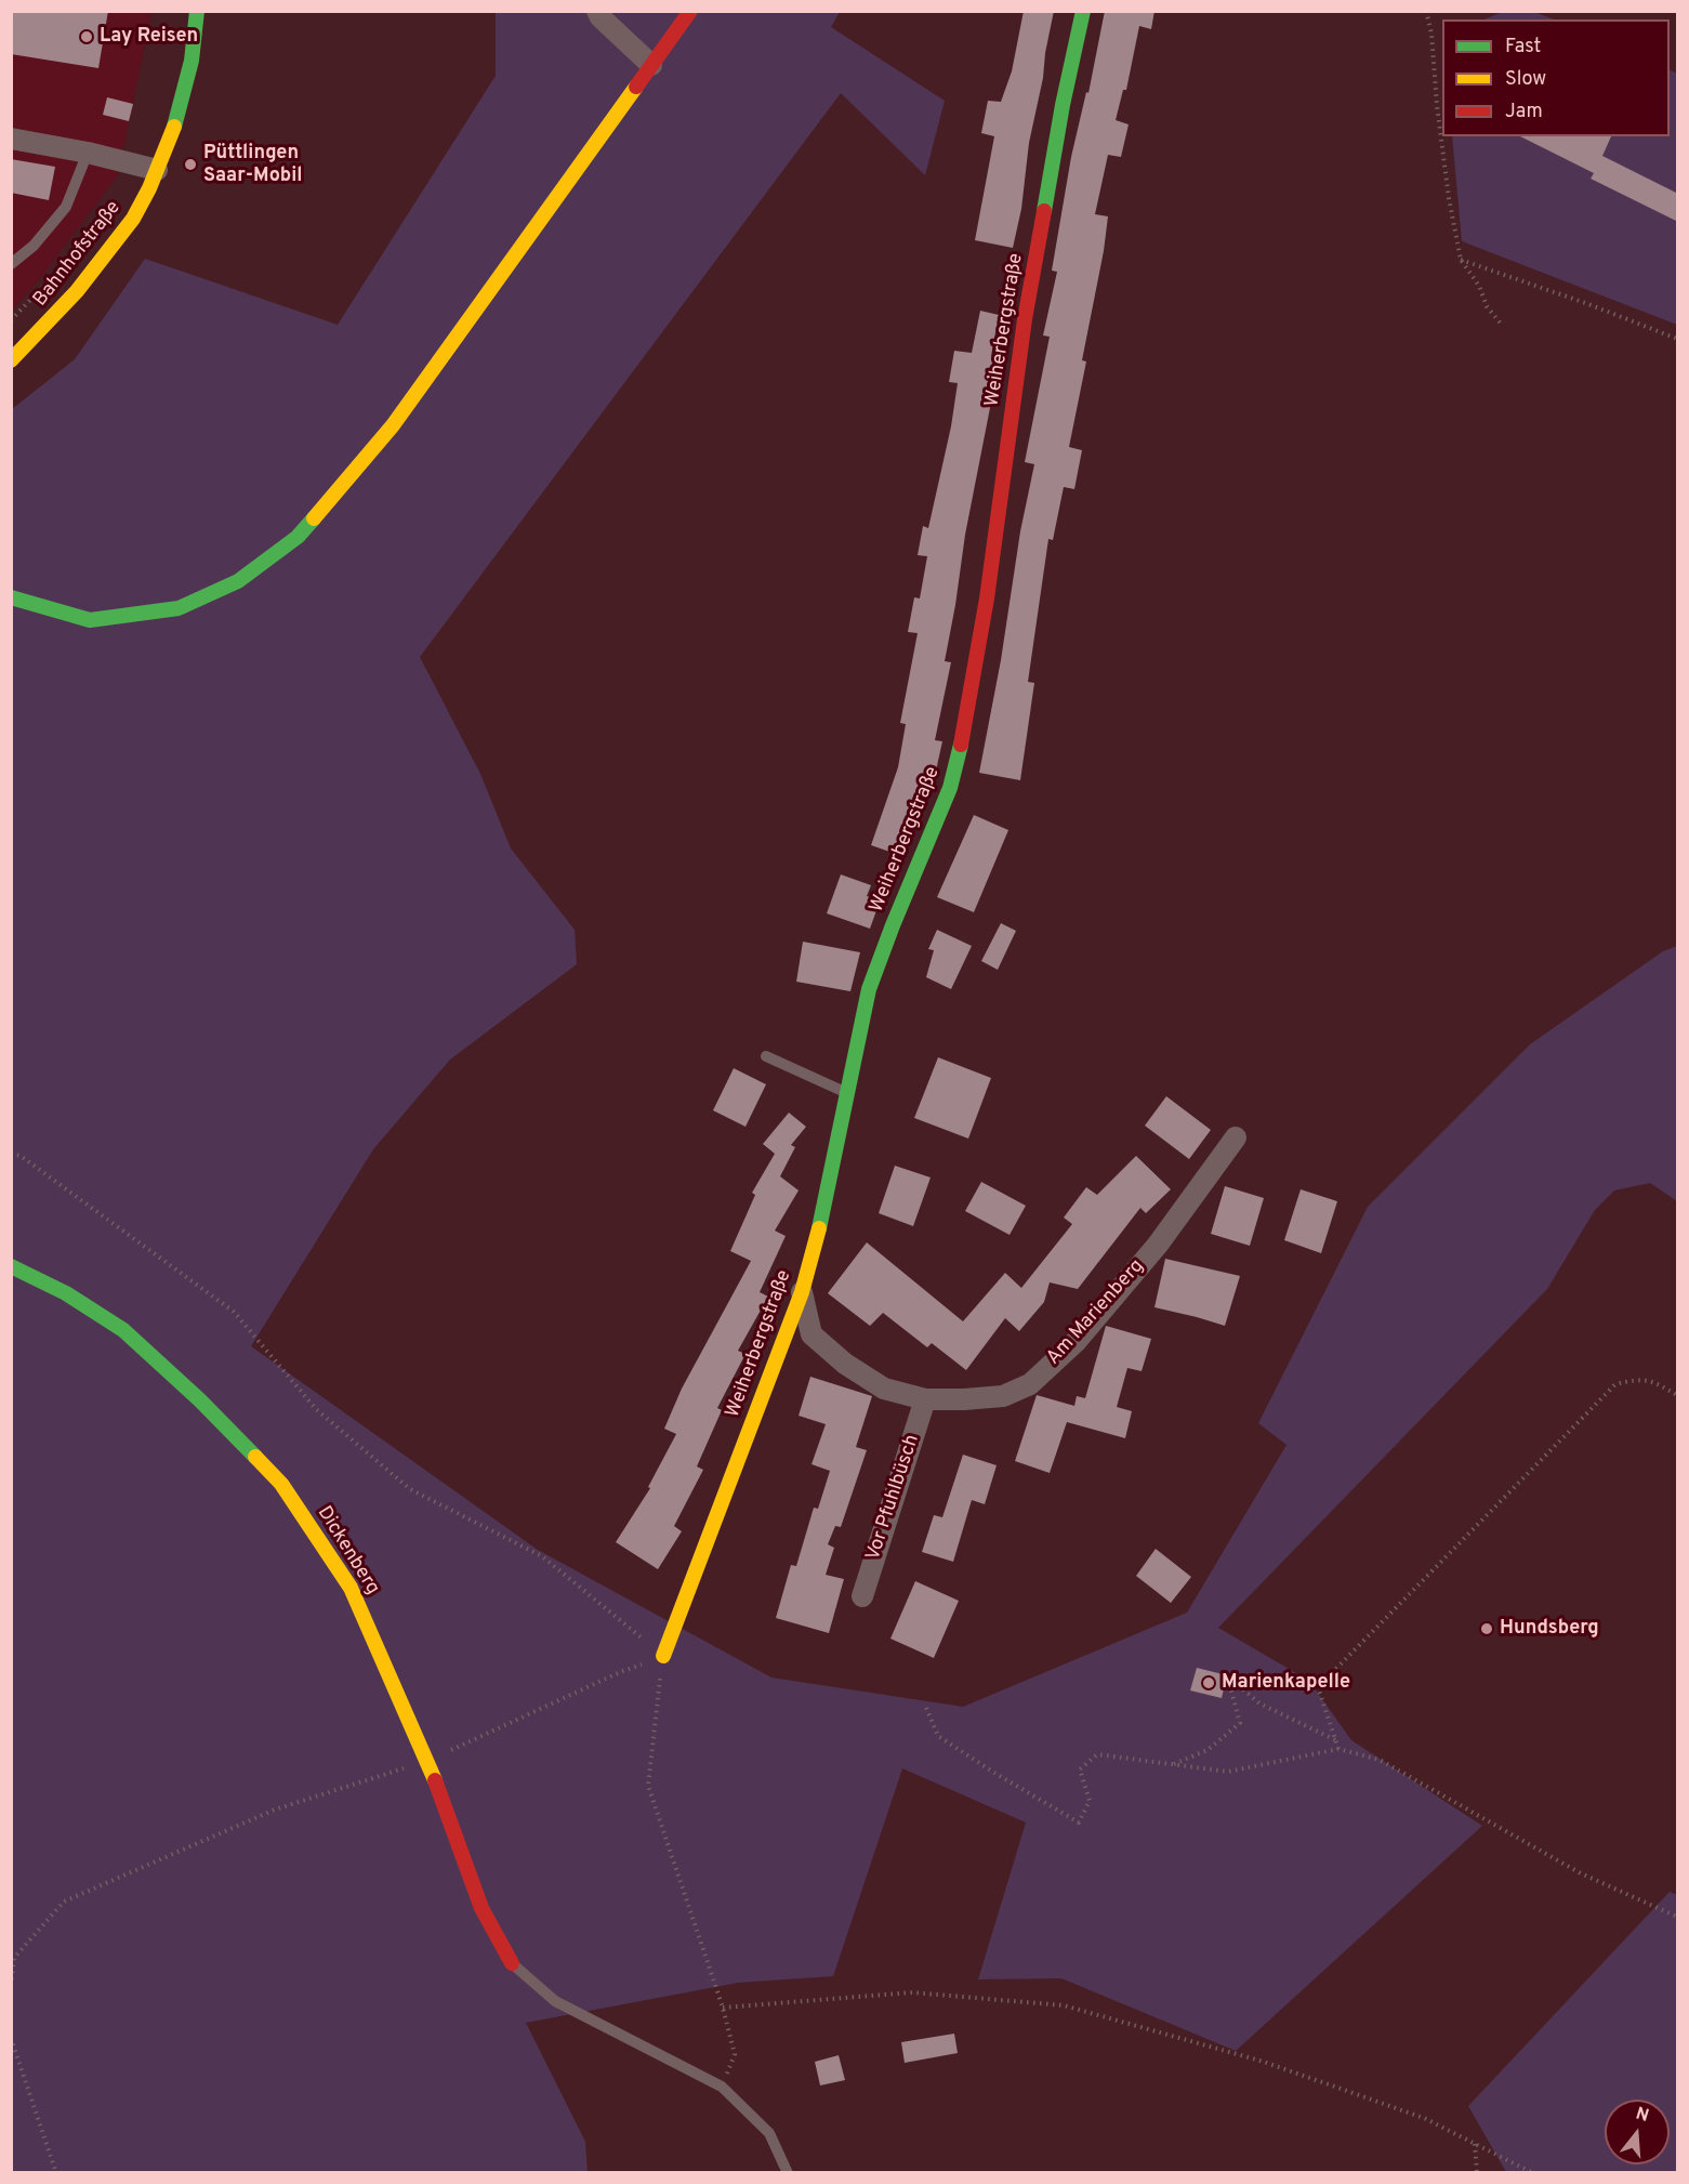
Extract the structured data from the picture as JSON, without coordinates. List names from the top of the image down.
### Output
{
  "streets": {
    "street": [
      "Bahnhofstraße",
      "Weiherbergstraße",
      "Am Marienberg",
      "Vor Pfuhlbüsch",
      "Dickenberg"
    ]
  },
  "crossings": [
    ["Weiherbergstraße", "Am Marienberg"],
    ["Am Marienberg", "Vor Pfuhlbüsch"]
  ],
  "places": [
    "Lay Reisen",
    "Püttlingen Saar-Mobil",
    "Hundsberg",
    "Marienkapelle"
  ],
  "legend": ["Fast", "Slow", "Jam"],
  "north": "top"
}
